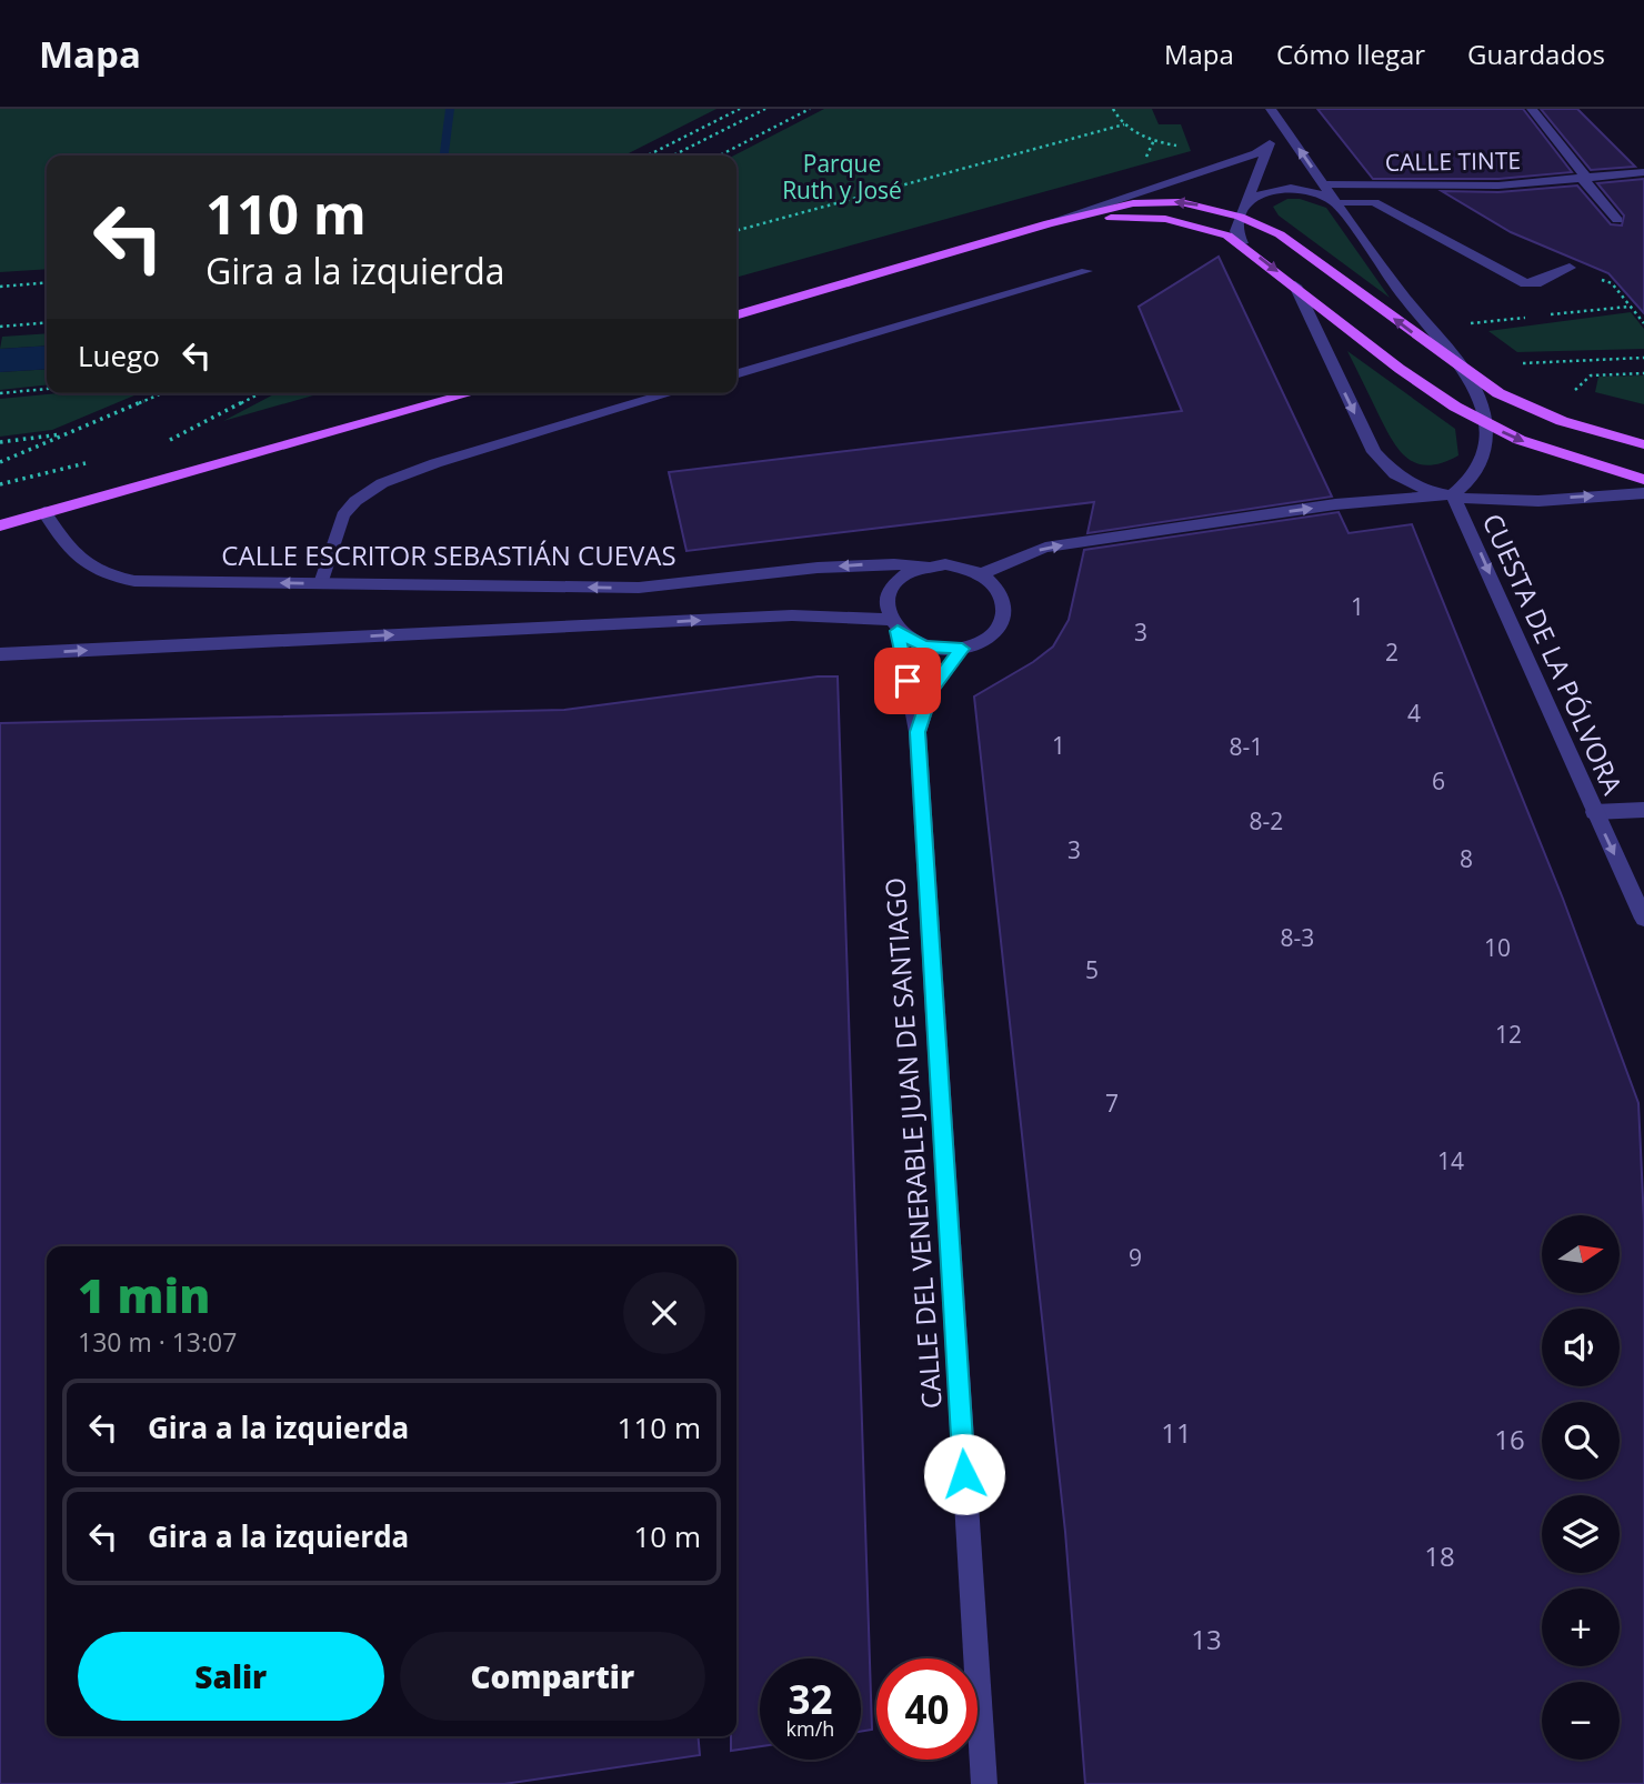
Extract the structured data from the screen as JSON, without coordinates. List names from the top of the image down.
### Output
{
  "streets": {
    "street": [
      "CALLE TINTE",
      "CALLE ESCRITOR SEBASTIÁN CUEVAS",
      "CUESTA DE LA PÓLVORA",
      "CALLE DEL VENERABLE JUAN DE SANTIAGO"
    ]
  },
  "crossings": [
    ["CALLE ESCRITOR SEBASTIÁN CUEVAS", "CALLE DEL VENERABLE JUAN DE SANTIAGO"]
  ],
  "one_way": ["CUESTA DE LA PÓLVORA"],
  "parks": ["Parque Ruth y José"],
  "house_numbers": [
    "1",
    "3",
    "2",
    "4",
    "1",
    "8-1",
    "6",
    "8-2",
    "3",
    "8",
    "8-3",
    "10",
    "5",
    "12",
    "7",
    "14",
    "9",
    "11",
    "16",
    "18",
    "13"
  ],
  "north": "right",
  "page": {
    "header": "Mapa",
    "nav": ["Mapa", "Cómo llegar", "Guardados"],
    "turn": ["110 m", "Gira a la izquierda"],
    "then": "Luego",
    "map_buttons": ["+", "−"],
    "heading": ["1 min", "130 m · 13:07"],
    "list": [
      {
        "name": "Gira a la izquierda",
        "value": "110 m"
      },
      {
        "name": "Gira a la izquierda",
        "value": "10 m"
      }
    ],
    "buttons": ["Salir", "Compartir"],
    "speed": "32 km/h",
    "limit": "40"
  }
}
